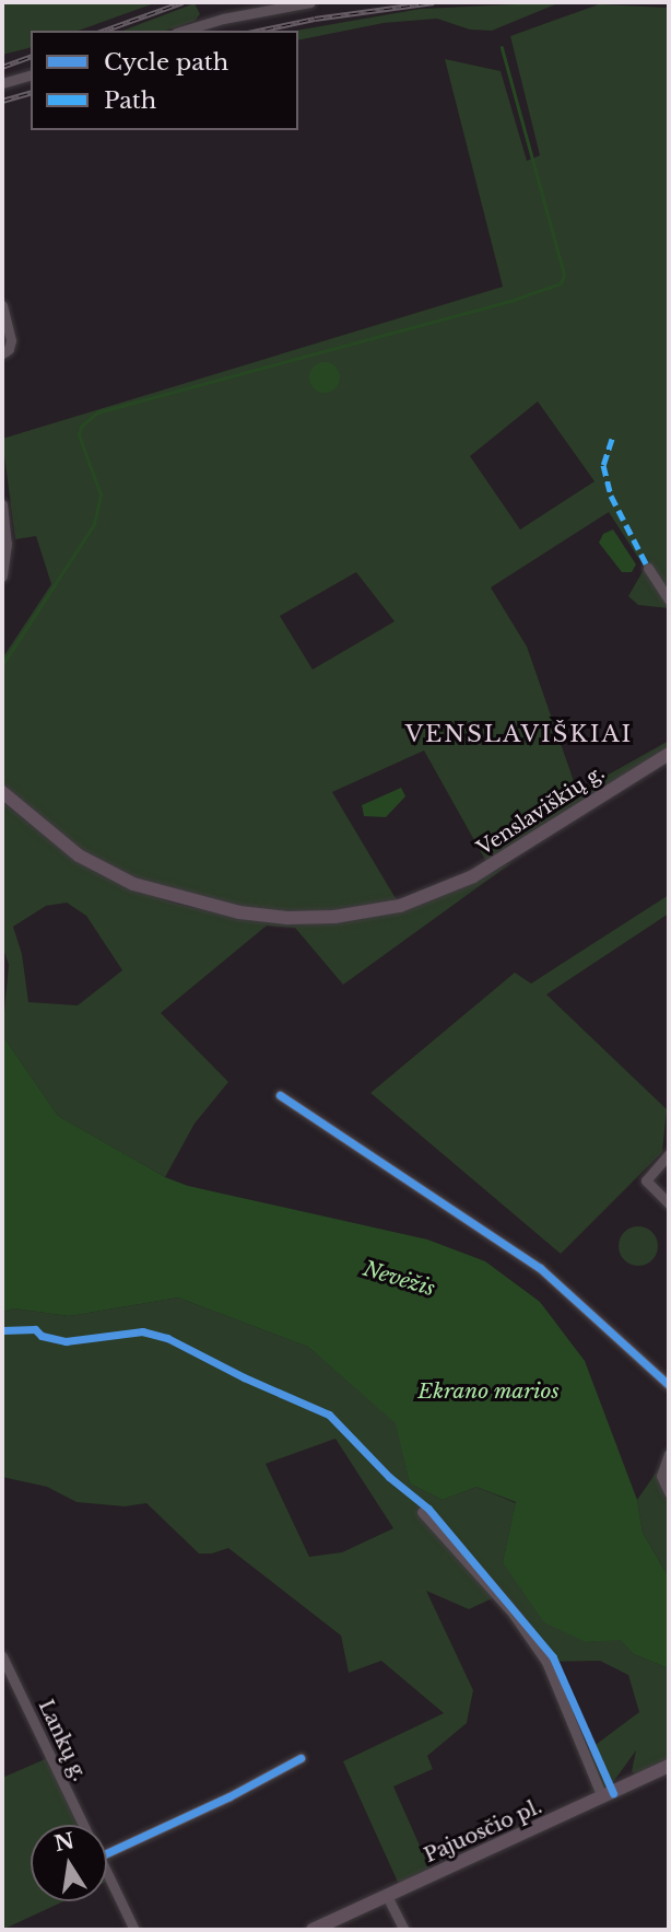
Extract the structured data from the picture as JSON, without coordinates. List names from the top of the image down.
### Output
{
  "streets": {
    "main road": ["Venslaviškių g.", "Pajuosčio pl."],
    "street": ["Lankų g."]
  },
  "districts": ["VENSLAVIŠKIAI"],
  "water": ["Nevėžis", "Ekrano marios"],
  "legend": ["Cycle path", "Path"],
  "north": "top"
}
